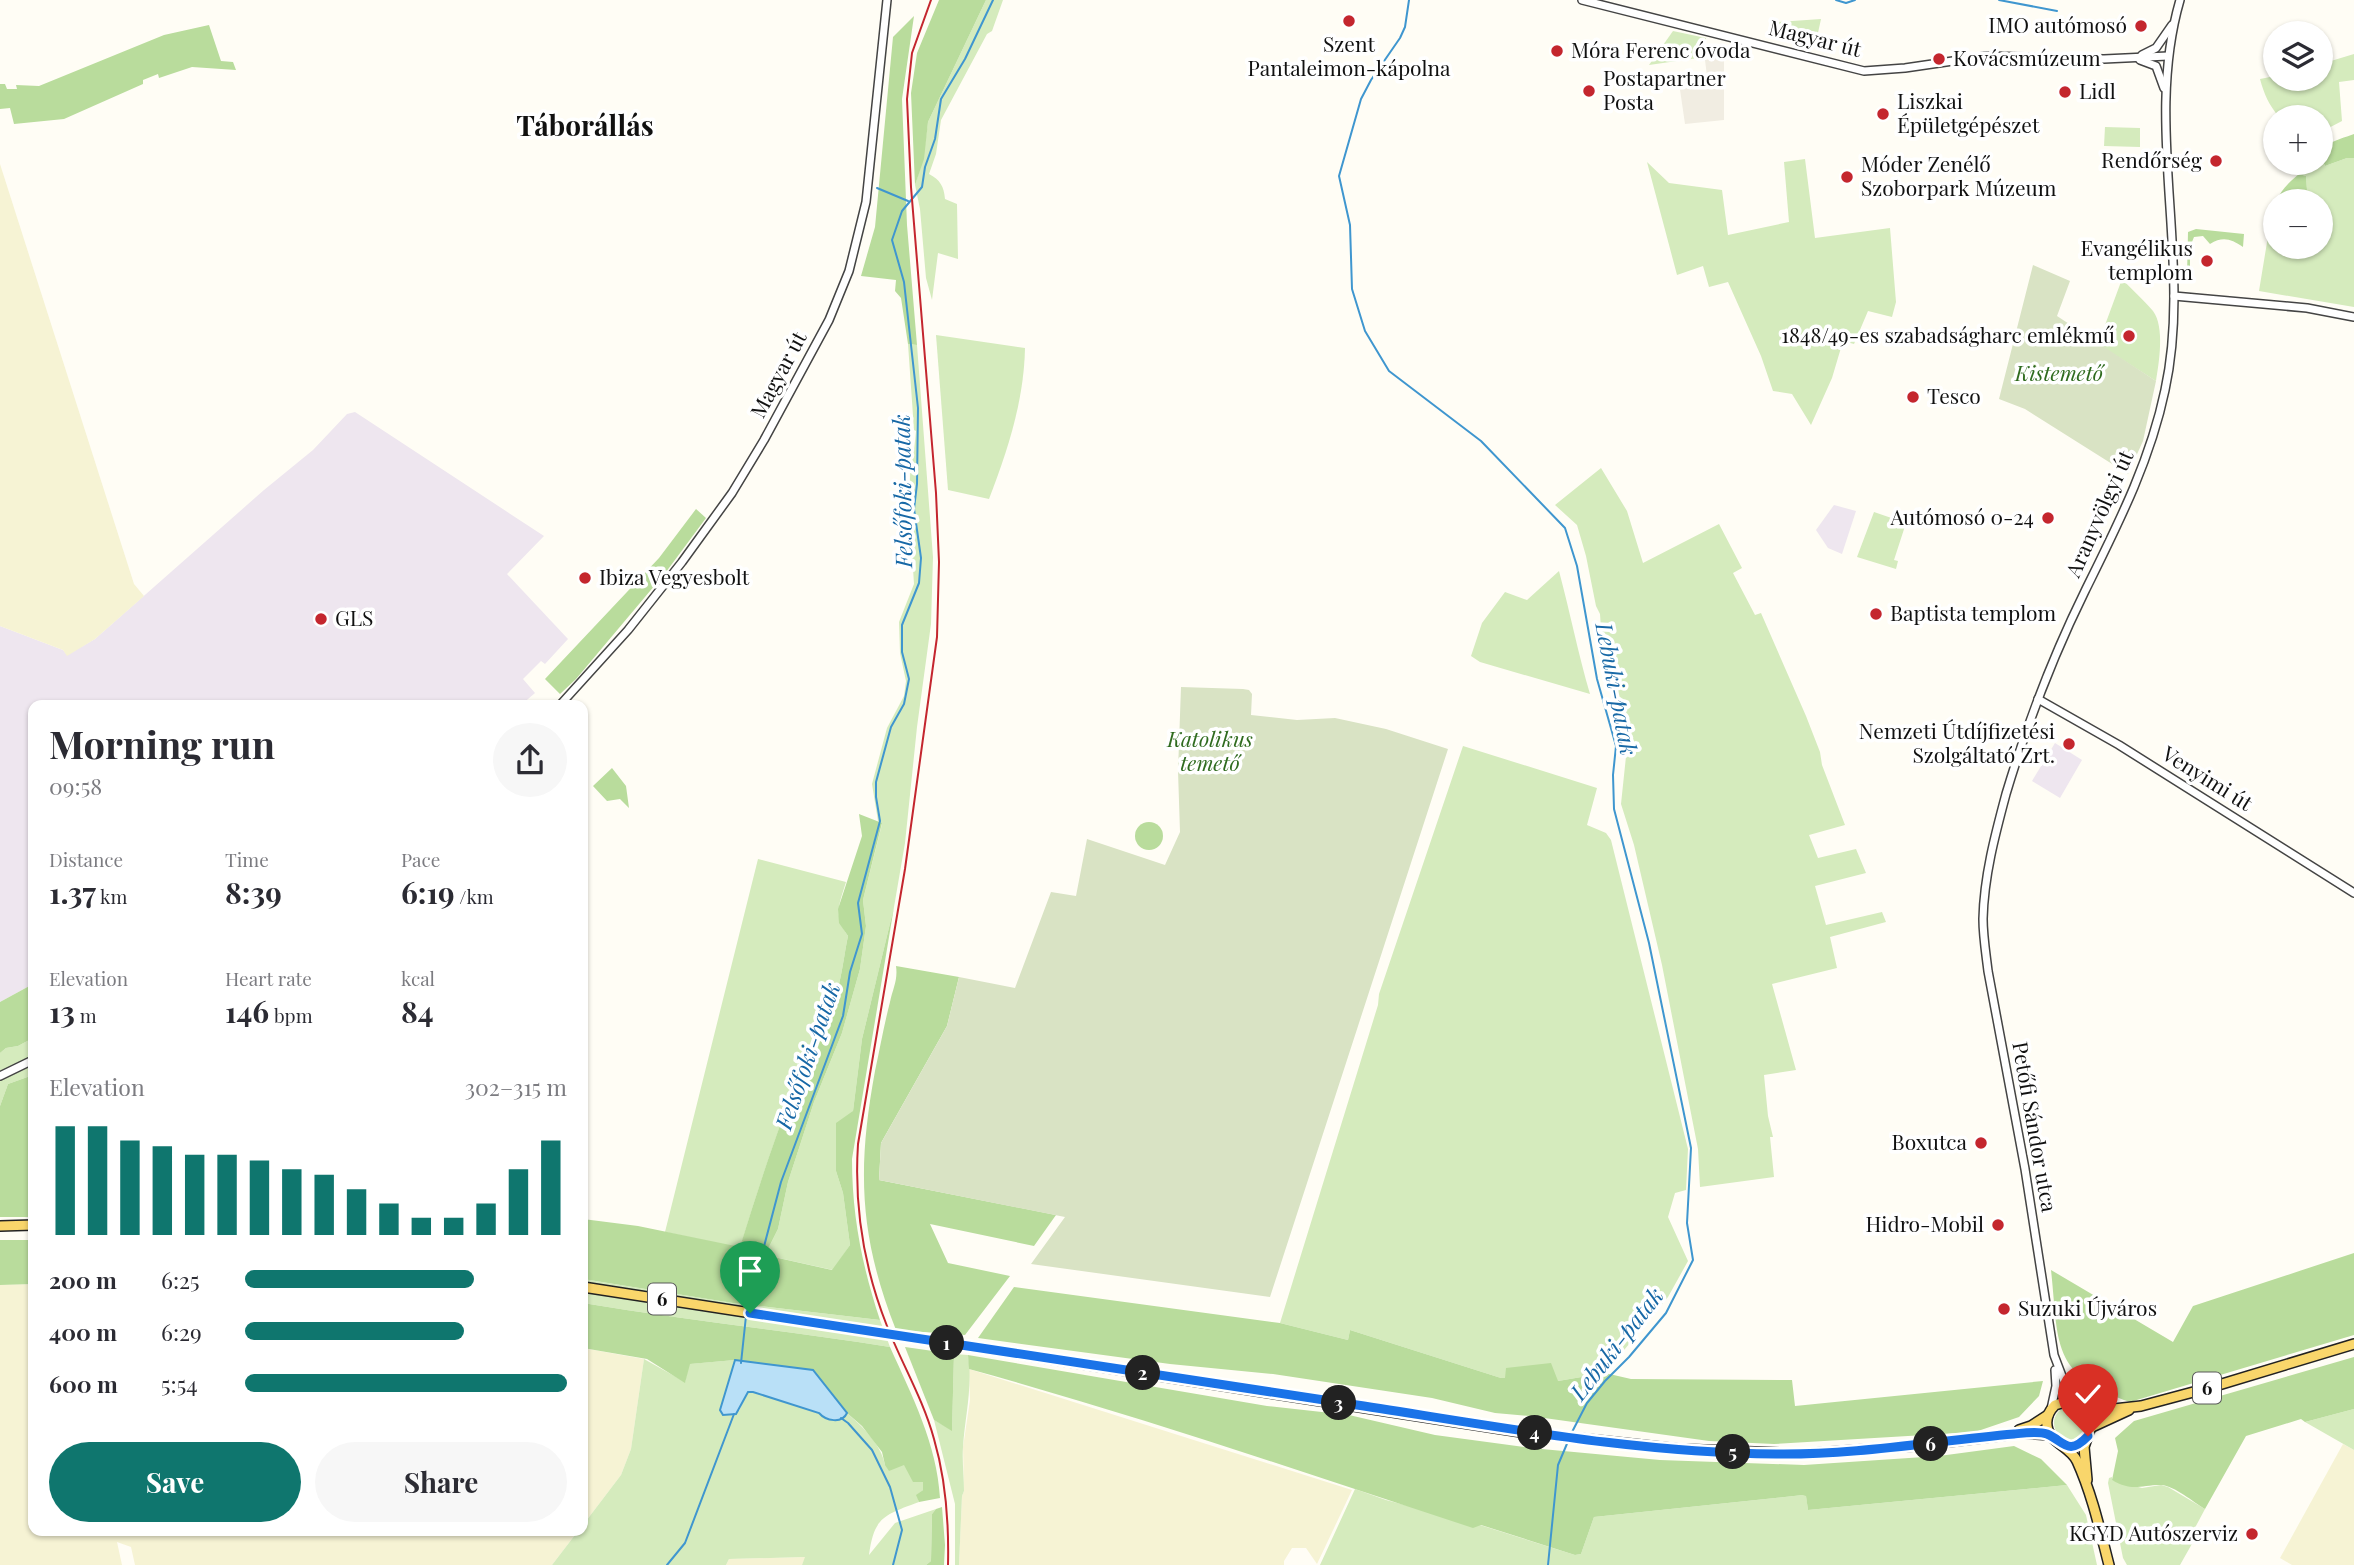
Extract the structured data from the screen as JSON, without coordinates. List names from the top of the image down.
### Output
{
  "streets": {
    "main road": ["6"],
    "street": [
      "Magyar út",
      "Aranyvölgyi út",
      "Venyimi út",
      "Petőfi Sándor utca"
    ]
  },
  "crossings": [
    ["Magyar út", "Aranyvölgyi út"],
    ["Aranyvölgyi út", "Venyimi út"],
    ["Aranyvölgyi út", "Petőfi Sándor utca"],
    ["Petőfi Sándor utca", "6"]
  ],
  "districts": ["Táborállás"],
  "water": ["Felsőfoki-patak", "Lebuki-patak"],
  "parks": ["Kistemető", "Katolikus temető"],
  "places": [
    "Szent Pantaleimon-kápolna",
    "IMO autómosó",
    "Móra Ferenc óvoda",
    "Kovácsmúzeum",
    "Postapartner Posta",
    "Lidl",
    "Liszkai Épületgépészet",
    "Rendőrség",
    "Móder Zenélő Szoborpark Múzeum",
    "Evangélikus templom",
    "1848/49-es szabadságharc emlékmű",
    "Tesco",
    "Autómosó 0-24",
    "Ibiza Vegyesbolt",
    "Baptista templom",
    "GLS",
    "Nemzeti Útdíjfizetési Szolgáltató Zrt.",
    "Boxutca",
    "Hidro-Mobil",
    "Suzuki Újváros",
    "KGYD Autószerviz"
  ],
  "page": {
    "map_buttons": ["+", "−"],
    "heading": ["Morning run", "09:58"],
    "stats": [
      ["Distance", "1.37 km"],
      ["Time", "8:39"],
      ["Pace", "6:19 /km"],
      ["Elevation", "13 m"],
      ["Heart rate", "146 bpm"],
      ["kcal", "84"]
    ],
    "chart": ["Elevation", "302–315 m"],
    "list": [
      {
        "name": "200 m",
        "note": "6:25"
      },
      {
        "name": "400 m",
        "note": "6:29"
      },
      {
        "name": "600 m",
        "note": "5:54"
      }
    ],
    "pins": [
      "1",
      "2",
      "3",
      "4",
      "6",
      "5"
    ],
    "buttons": ["Save", "Share"]
  }
}
